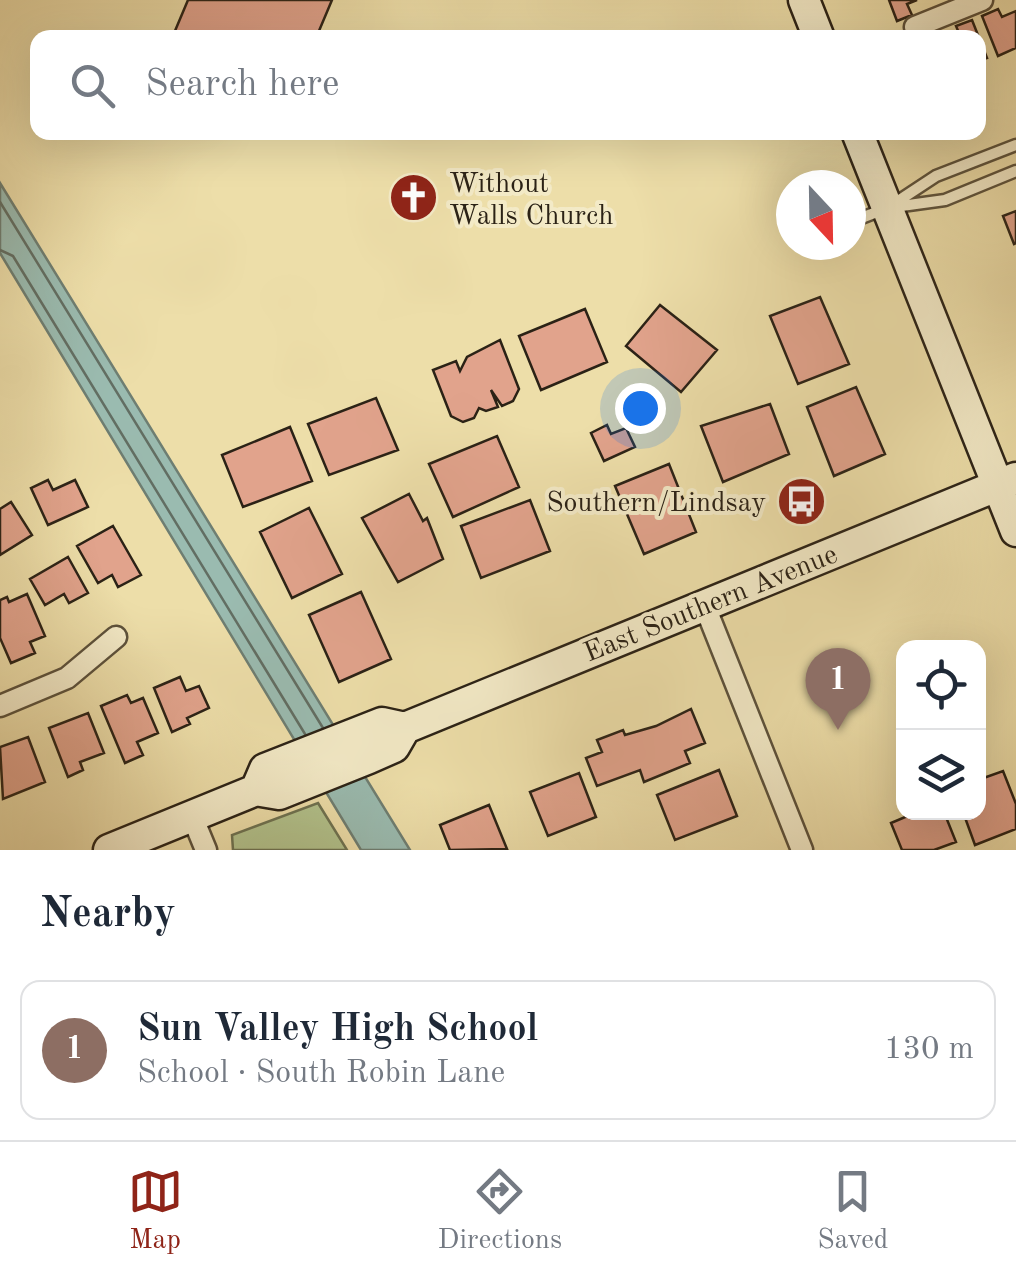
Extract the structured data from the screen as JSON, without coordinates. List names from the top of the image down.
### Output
{
  "streets": {
    "main road": ["East Southern Avenue"]
  },
  "places": {
    "church": ["Without Walls Church"],
    "bus stop": ["Southern/Lindsay"]
  },
  "north": "bottom",
  "page": {
    "search": "Search here",
    "pins": "1",
    "heading": "Nearby",
    "list": [
      {
        "mark": "1",
        "name": "Sun Valley High School",
        "note": "School · South Robin Lane",
        "value": "130 m"
      }
    ],
    "nav": ["Map", "Directions", "Saved"]
  }
}
